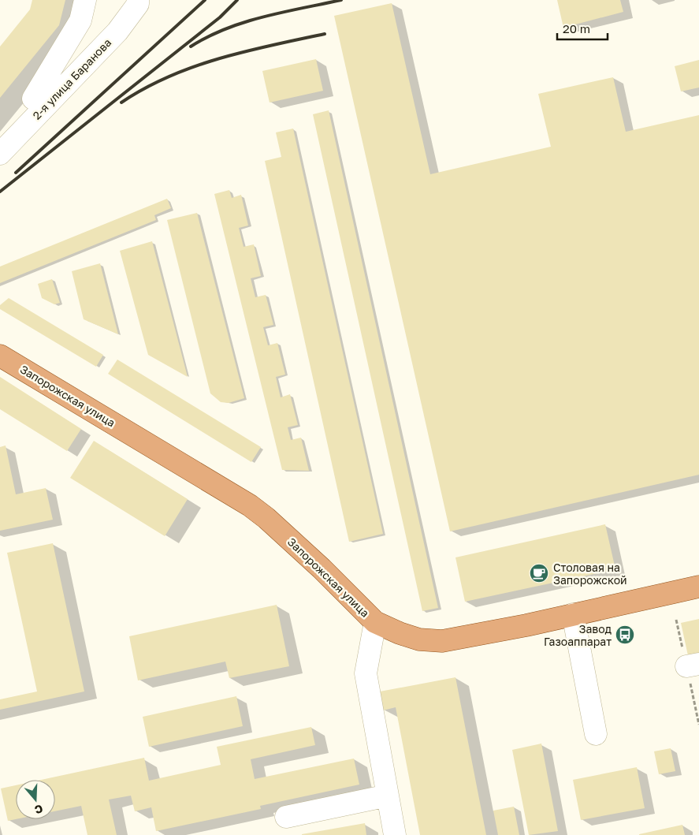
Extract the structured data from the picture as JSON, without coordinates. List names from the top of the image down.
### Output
{
  "streets": {
    "main road": ["Запорожская улица"],
    "street": ["2-я улица Баранова"]
  },
  "places": {
    "cafe": ["Столовая на Запорожской"],
    "bus stop": ["Завод Газоаппарат"]
  },
  "scale_bar": "20 m",
  "north": "bottom"
}
